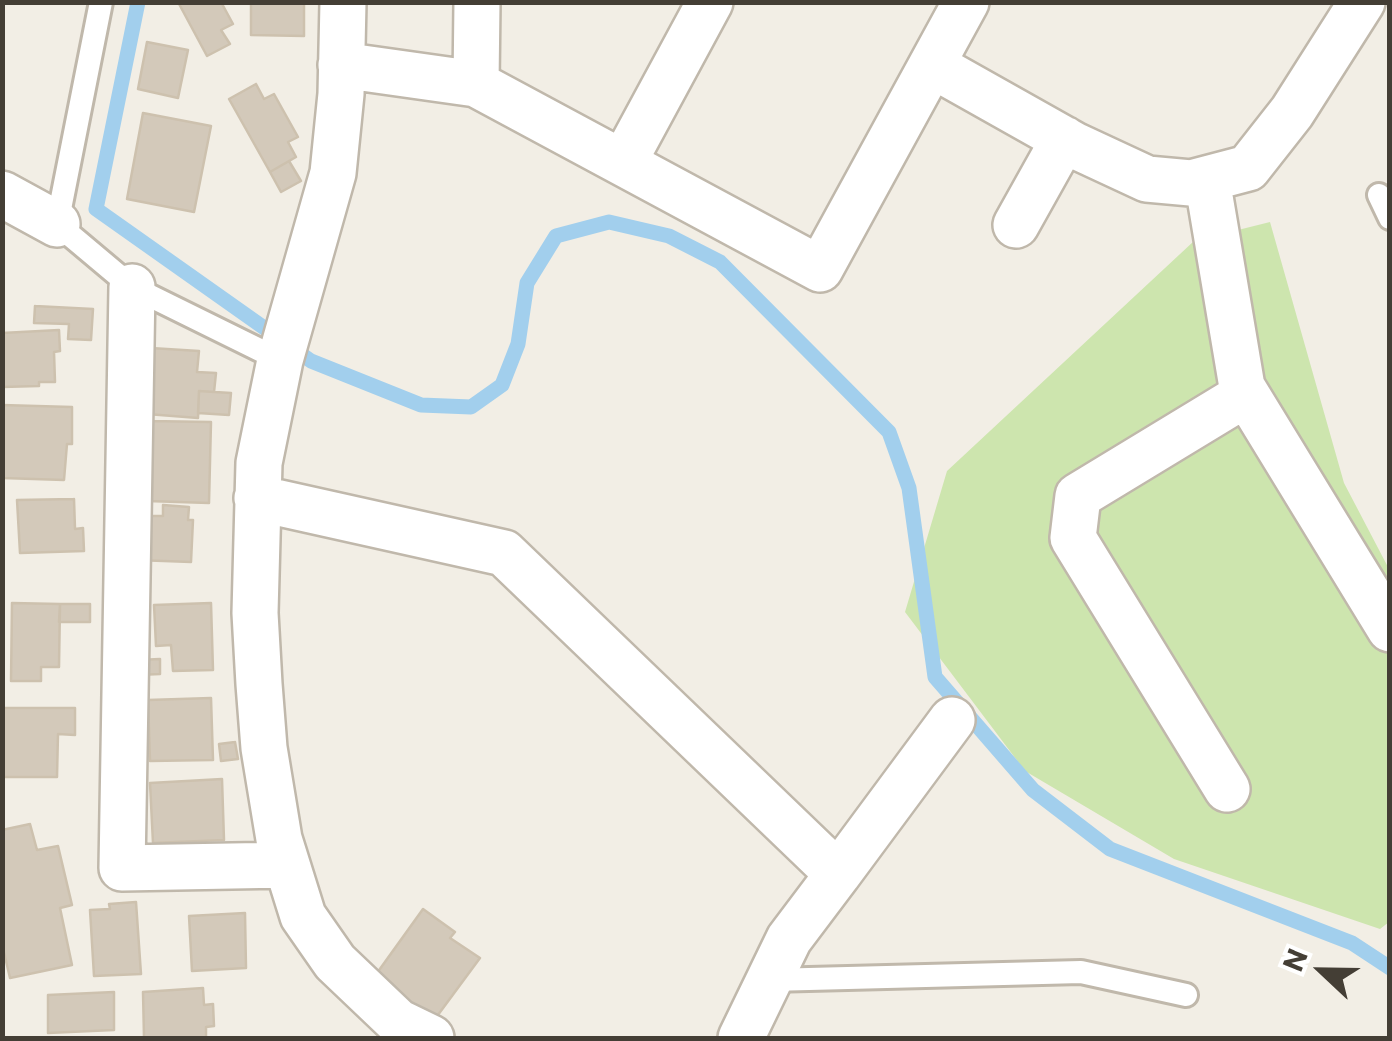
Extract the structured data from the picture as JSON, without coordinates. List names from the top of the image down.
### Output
{
  "north": "left"
}
